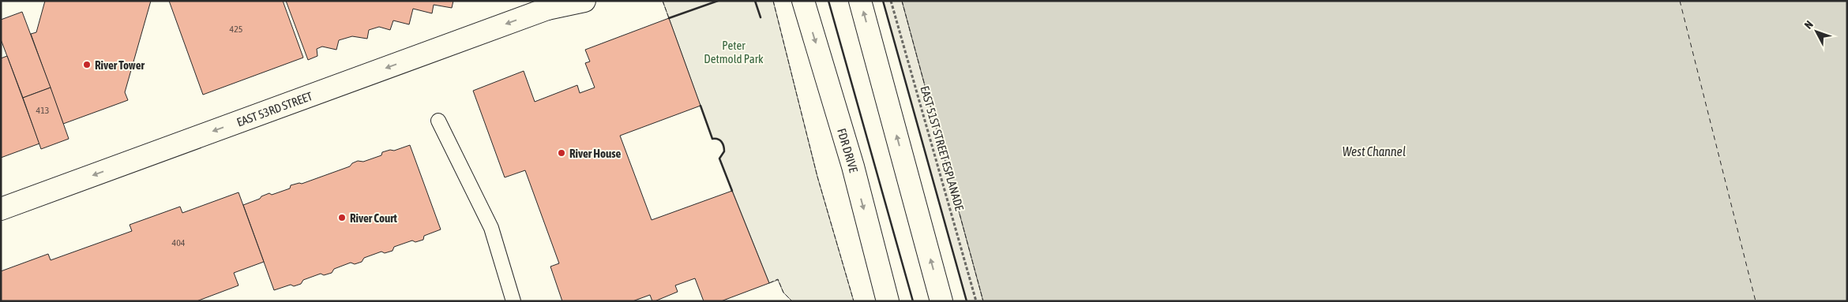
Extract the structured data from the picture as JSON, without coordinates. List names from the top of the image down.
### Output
{
  "streets": {
    "main road": ["EAST 53RD STREET", "FDR DRIVE"],
    "path": ["EAST 51ST STREET ESPLANADE"]
  },
  "one_way": ["EAST 53RD STREET"],
  "water": ["West Channel"],
  "parks": ["Peter Detmold Park"],
  "places": ["River Tower", "River House", "River Court"],
  "house_numbers": ["425", "413", "404"],
  "north": "top left"
}
